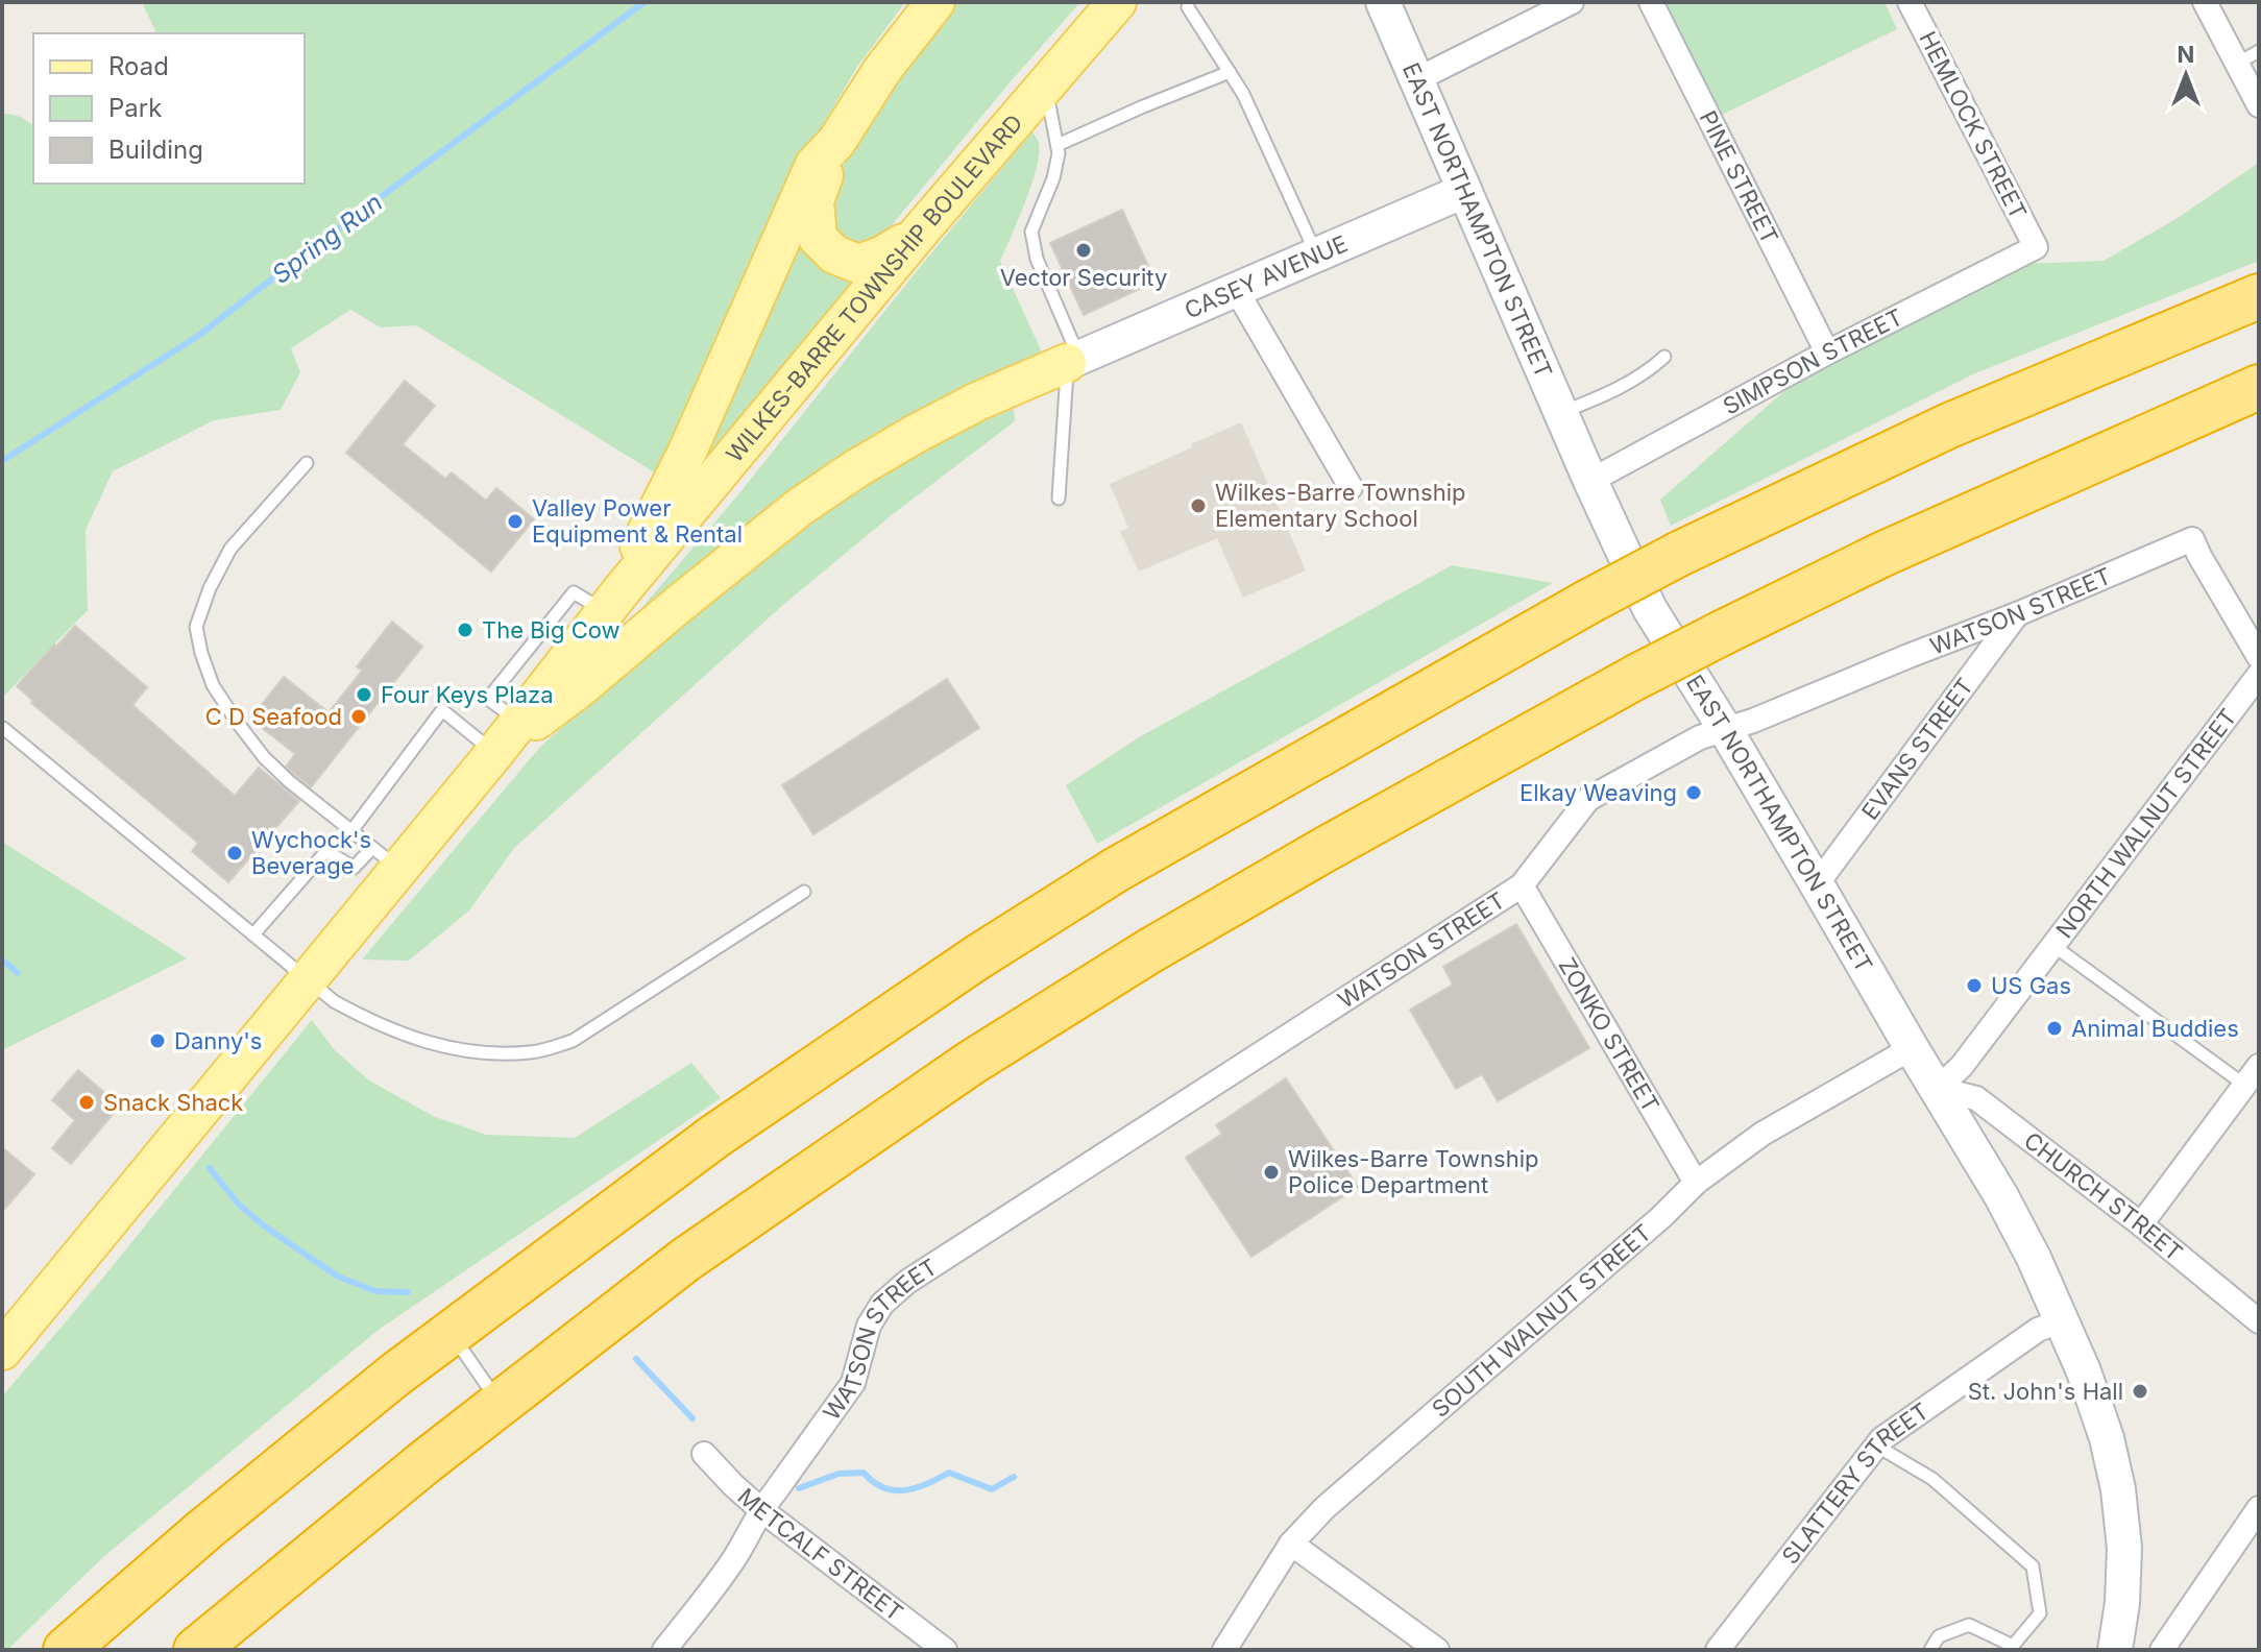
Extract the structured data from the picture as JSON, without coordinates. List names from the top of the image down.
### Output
{
  "streets": {
    "main road": ["EAST NORTHAMPTON STREET", "CASEY AVENUE", "WILKES-BARRE TOWNSHIP BOULEVARD"],
    "street": [
      "HEMLOCK STREET",
      "PINE STREET",
      "SIMPSON STREET",
      "WATSON STREET",
      "EVANS STREET",
      "NORTH WALNUT STREET",
      "ZONKO STREET",
      "CHURCH STREET",
      "SOUTH WALNUT STREET",
      "SLATTERY STREET",
      "METCALF STREET"
    ]
  },
  "crossings": [
    ["HEMLOCK STREET", "SIMPSON STREET"],
    ["PINE STREET", "SIMPSON STREET"],
    ["EAST NORTHAMPTON STREET", "CASEY AVENUE"],
    ["EAST NORTHAMPTON STREET", "SIMPSON STREET"],
    ["EAST NORTHAMPTON STREET", "WATSON STREET"],
    ["EAST NORTHAMPTON STREET", "EVANS STREET"],
    ["EAST NORTHAMPTON STREET", "NORTH WALNUT STREET"],
    ["EAST NORTHAMPTON STREET", "CHURCH STREET"],
    ["EAST NORTHAMPTON STREET", "SOUTH WALNUT STREET"],
    ["EAST NORTHAMPTON STREET", "SLATTERY STREET"],
    ["WATSON STREET", "EVANS STREET"],
    ["WATSON STREET", "ZONKO STREET"],
    ["WATSON STREET", "METCALF STREET"],
    ["NORTH WALNUT STREET", "CHURCH STREET"],
    ["ZONKO STREET", "SOUTH WALNUT STREET"]
  ],
  "water": ["Spring Run"],
  "places": [
    "Vector Security",
    "Wilkes-Barre Township Elementary School",
    "Valley Power Equipment & Rental",
    "The Big Cow",
    "Four Keys Plaza",
    "C D Seafood",
    "Elkay Weaving",
    "Wychock's Beverage",
    "US Gas",
    "Animal Buddies",
    "Danny's",
    "Snack Shack",
    "Wilkes-Barre Township Police Department",
    "St. John's Hall"
  ],
  "legend": ["Road", "Park", "Building"],
  "north": "top"
}
